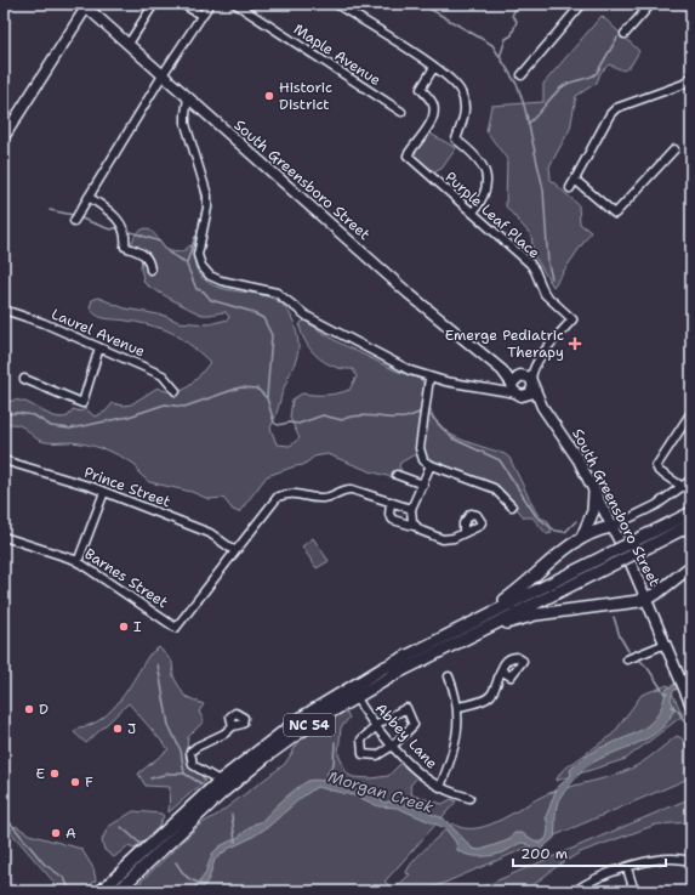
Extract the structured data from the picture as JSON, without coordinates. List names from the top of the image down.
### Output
{
  "streets": {
    "highway": ["NC 54"],
    "main road": ["South Greensboro Street"],
    "street": [
      "Maple Avenue",
      "Purple Leaf Place",
      "Laurel Avenue",
      "Prince Street",
      "Barnes Street",
      "Abbey Lane"
    ]
  },
  "crossings": [
    ["South Greensboro Street", "Purple Leaf Place"],
    ["Prince Street", "Barnes Street"],
    ["NC 54", "Abbey Lane"]
  ],
  "water": ["Morgan Creek"],
  "places": {
    "other": [
      "Historic District",
      "I",
      "D",
      "J",
      "E",
      "F",
      "A"
    ],
    "health": ["Emerge Pediatric Therapy"]
  },
  "scale_bar": "200 m"
}
